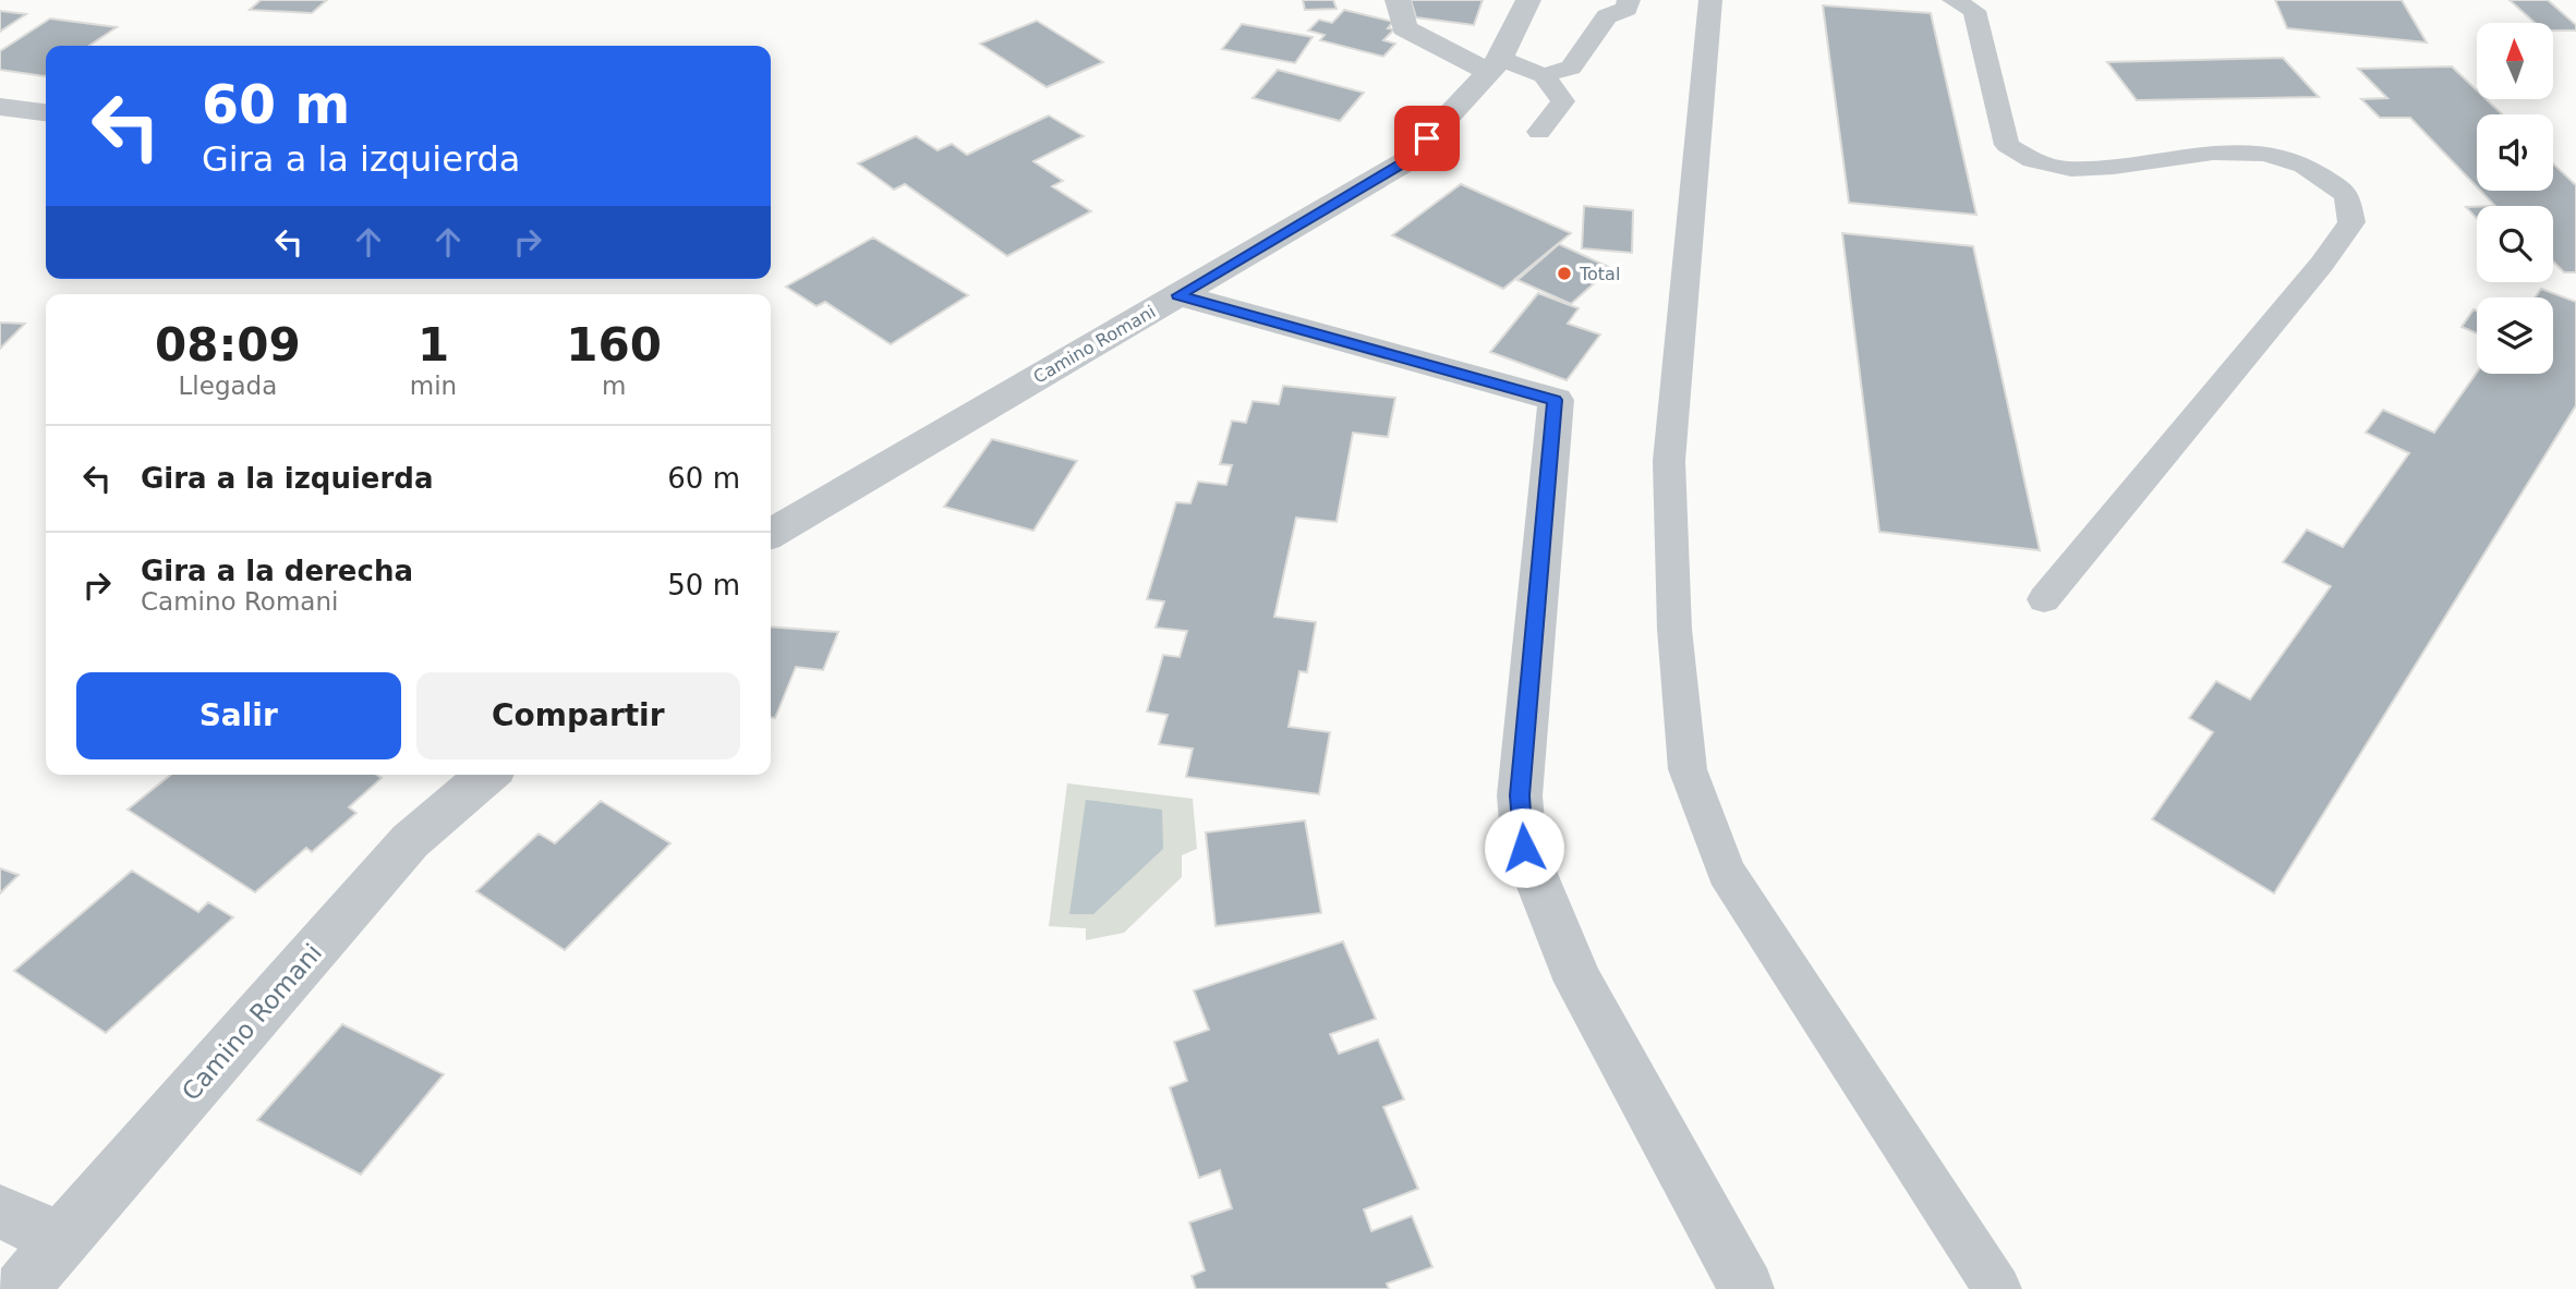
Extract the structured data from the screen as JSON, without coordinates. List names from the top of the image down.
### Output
{
  "streets": {
    "street": ["Camino Romani"]
  },
  "places": ["Total"],
  "north": "top",
  "page": {
    "turn": ["60 m", "Gira a la izquierda"],
    "eta": [
      "08:09",
      "Llegada",
      "1",
      "min",
      "160",
      "m"
    ],
    "list": [
      {
        "name": "Gira a la izquierda",
        "value": "60 m"
      },
      {
        "name": "Gira a la derecha",
        "note": "Camino Romani",
        "value": "50 m"
      }
    ],
    "buttons": ["Salir", "Compartir"]
  }
}
